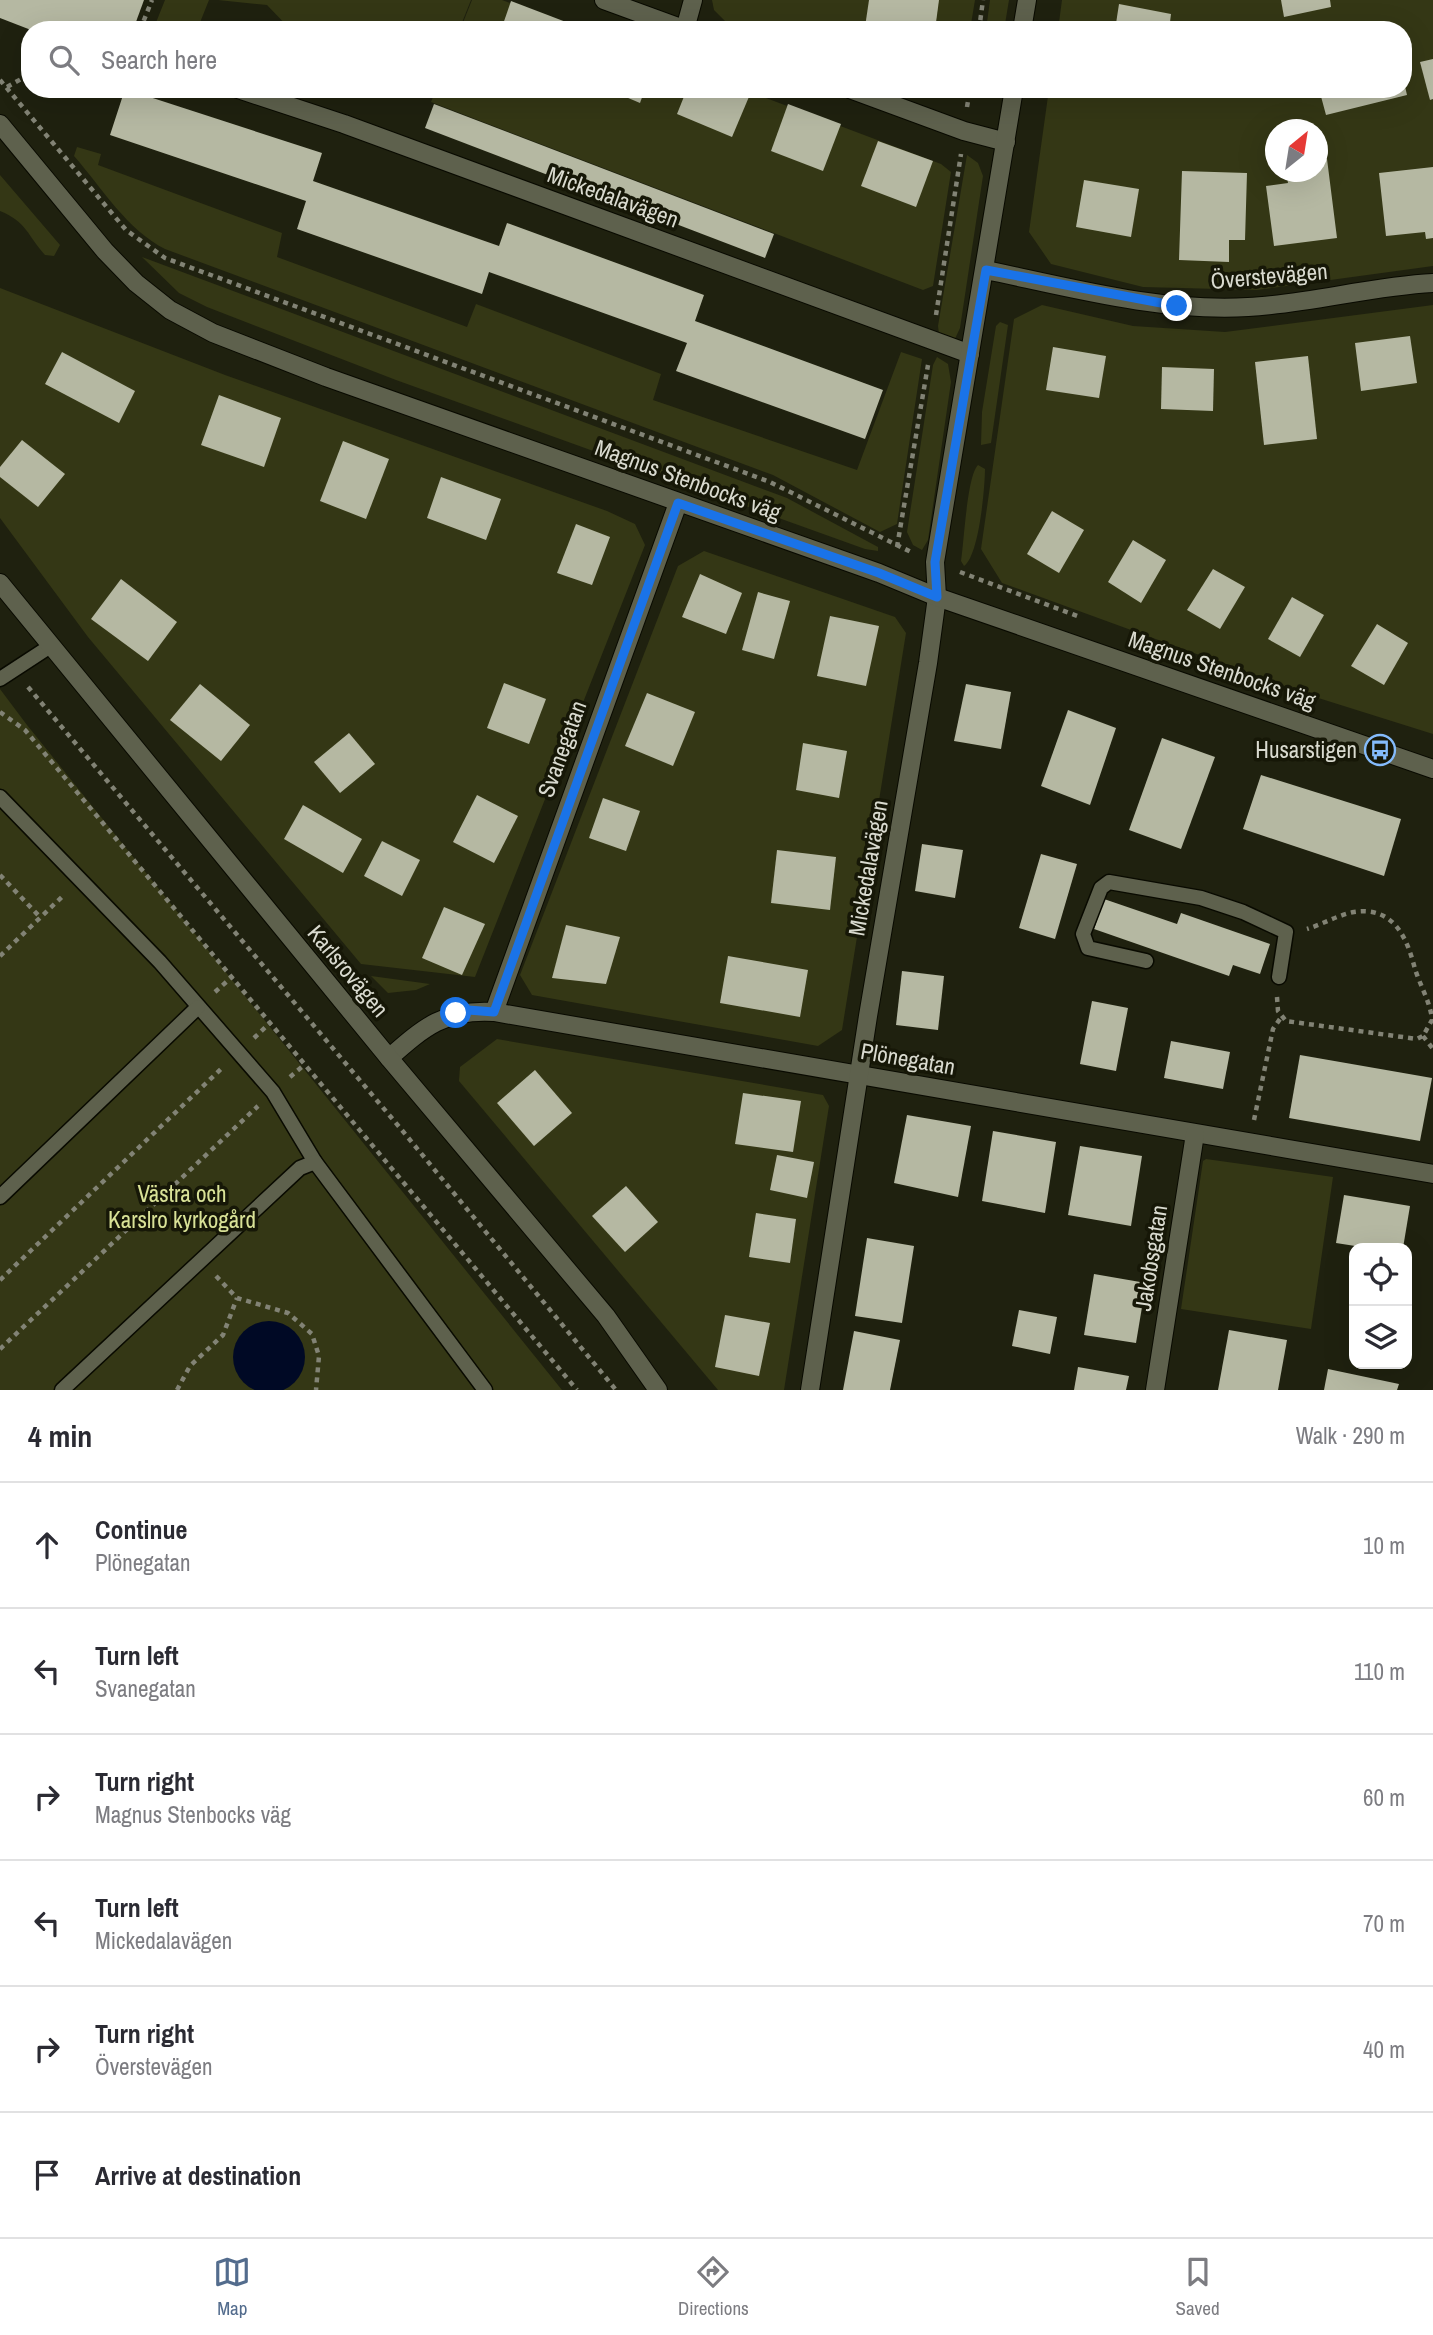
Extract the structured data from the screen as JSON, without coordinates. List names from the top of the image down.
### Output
{
  "streets": {
    "street": [
      "Mickedalavägen",
      "Överstevägen",
      "Magnus Stenbocks väg",
      "Svanegatan",
      "Karlsrovägen",
      "Plönegatan",
      "Jakobsgatan"
    ]
  },
  "crossings": [
    ["Mickedalavägen", "Överstevägen"],
    ["Mickedalavägen", "Magnus Stenbocks väg"],
    ["Mickedalavägen", "Plönegatan"],
    ["Magnus Stenbocks väg", "Svanegatan"],
    ["Svanegatan", "Plönegatan"],
    ["Karlsrovägen", "Plönegatan"],
    ["Plönegatan", "Jakobsgatan"]
  ],
  "parks": ["Västra och Karslro kyrkogård"],
  "places": {
    "bus stop": ["Husarstigen"]
  },
  "north": "top right",
  "page": {
    "search": "Search here",
    "heading": ["4 min", "Walk · 290 m"],
    "list": [
      ["Continue", "Plönegatan", "10 m"],
      ["Turn left", "Svanegatan", "110 m"],
      ["Turn right", "Magnus Stenbocks väg", "60 m"],
      ["Turn left", "Mickedalavägen", "70 m"],
      ["Turn right", "Överstevägen", "40 m"],
      "Arrive at destination"
    ],
    "nav": ["Map", "Directions", "Saved"]
  }
}
